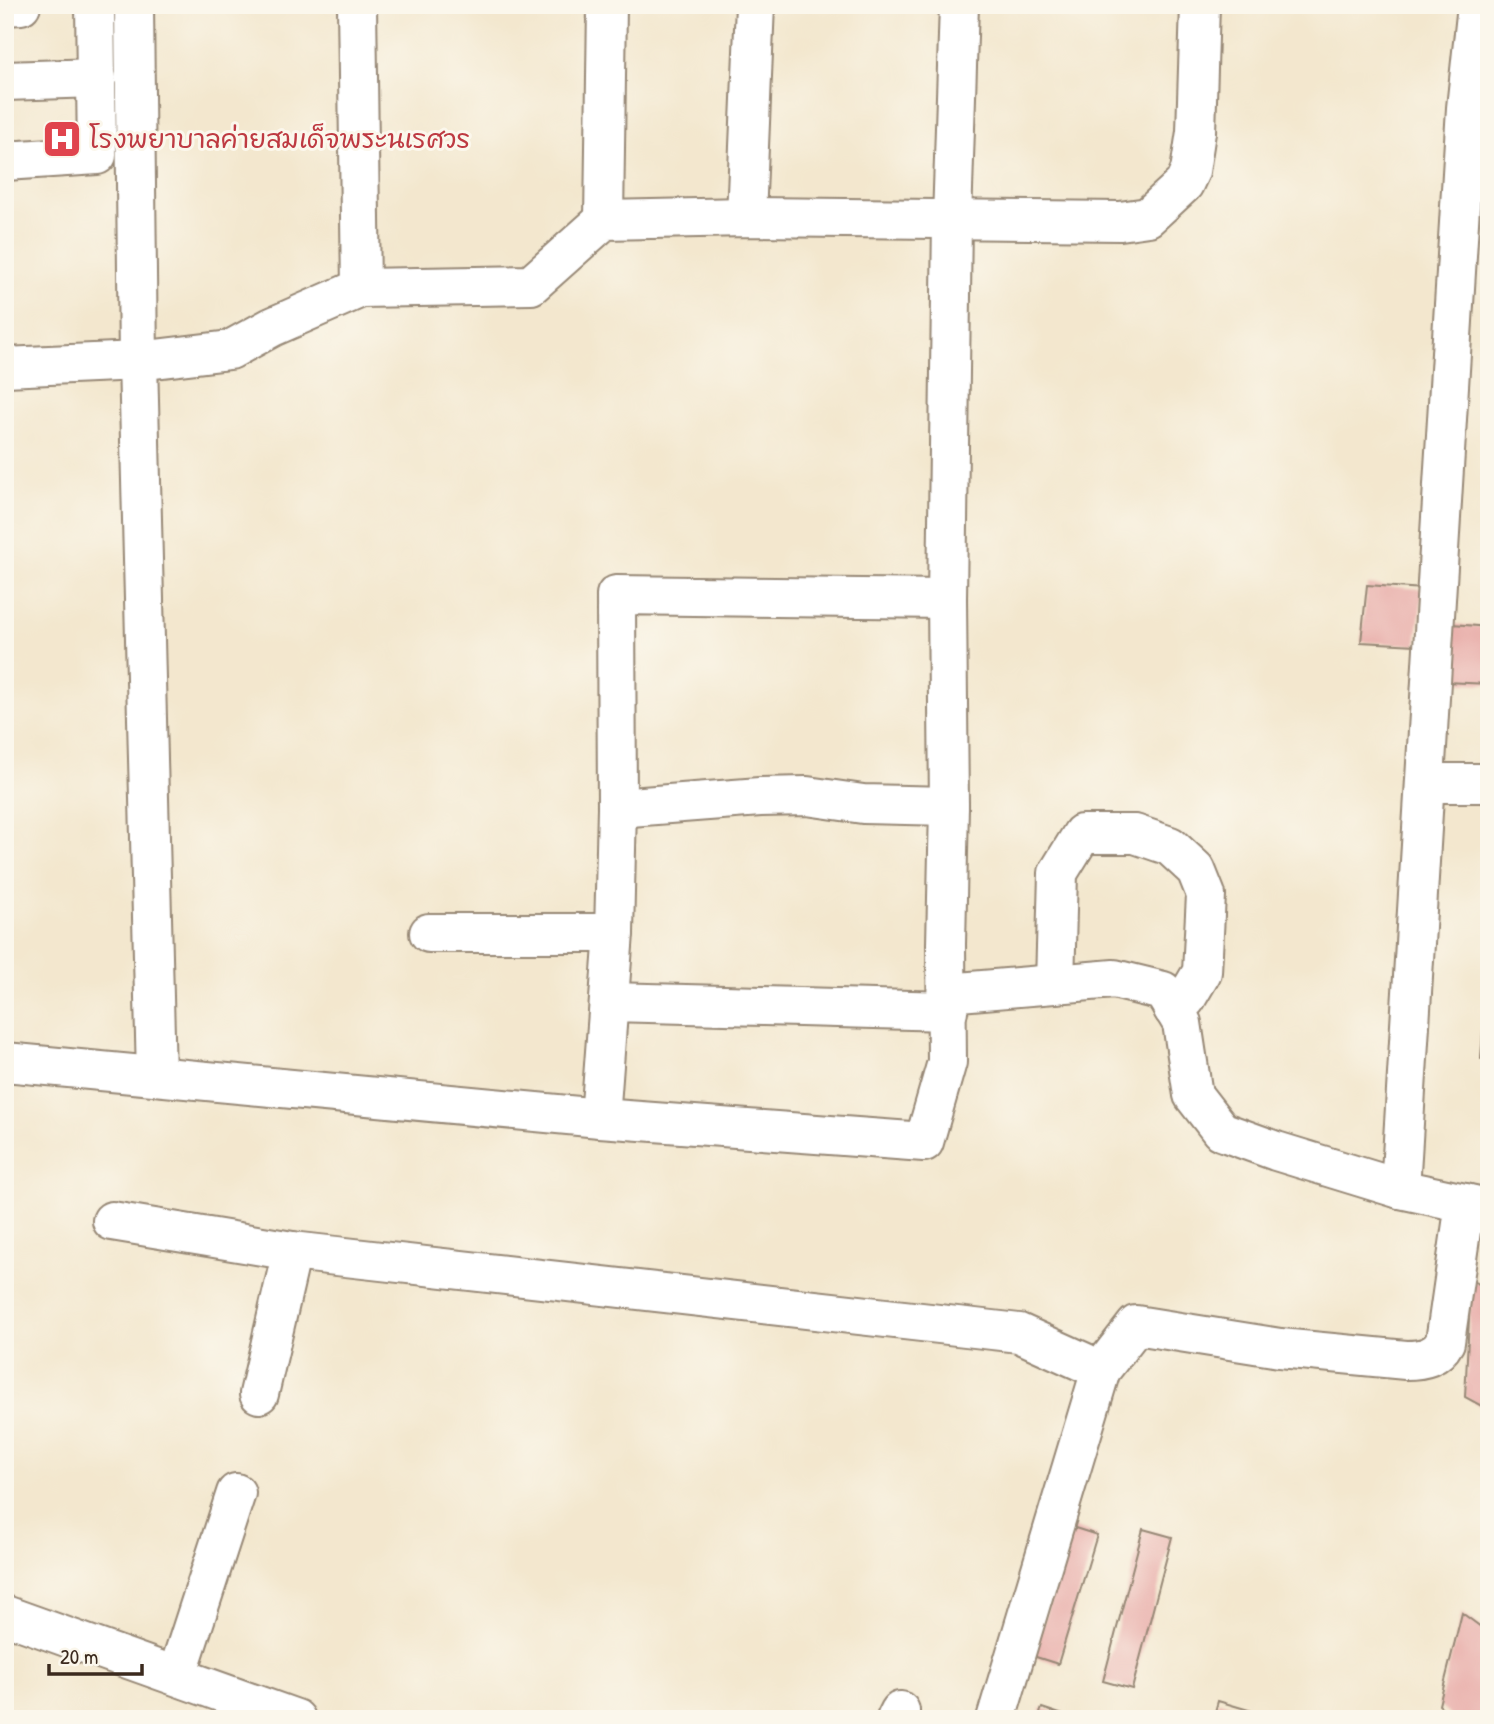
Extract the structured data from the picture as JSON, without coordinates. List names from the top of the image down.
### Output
{
  "places": {
    "hospital": ["โรงพยาบาลค่ายสมเด็จพระนเรศวร"]
  },
  "scale_bar": "20 m"
}
